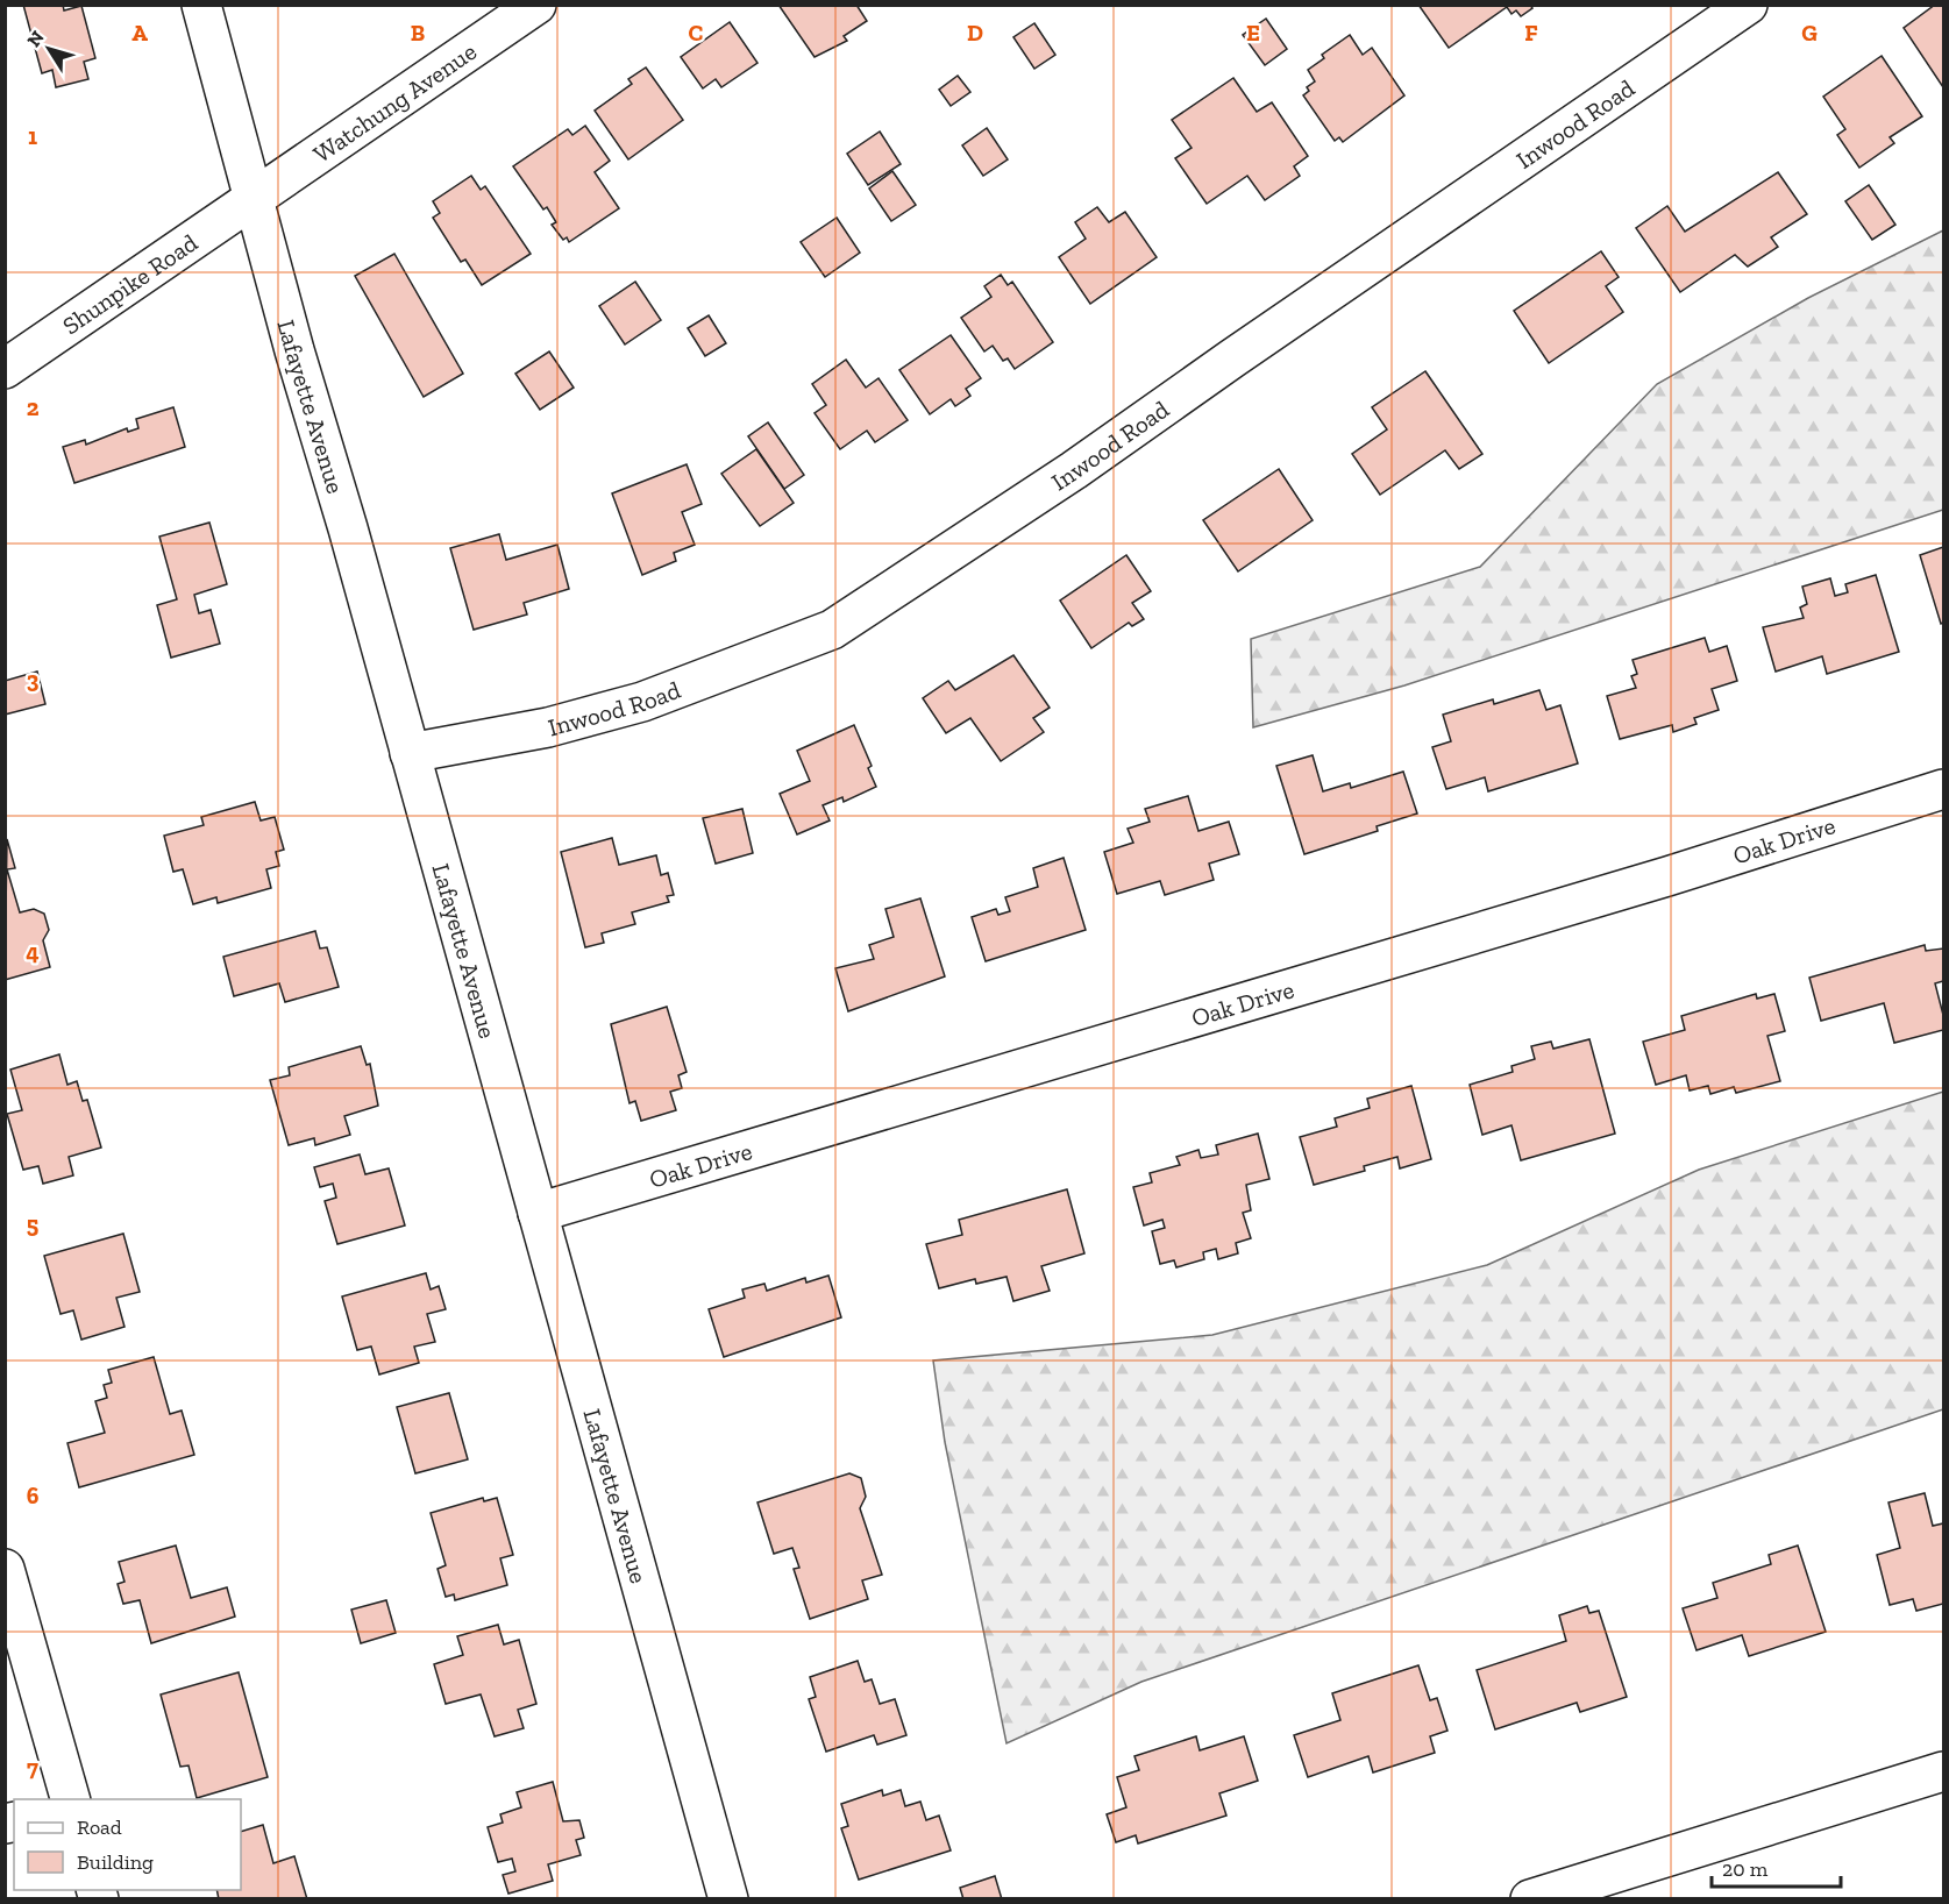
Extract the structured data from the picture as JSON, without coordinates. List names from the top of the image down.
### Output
{
  "streets": {
    "street": [
      "Watchung Avenue",
      "Inwood Road",
      "Shunpike Road",
      "Lafayette Avenue",
      "Oak Drive"
    ]
  },
  "crossings": [
    ["Watchung Avenue", "Shunpike Road"],
    ["Watchung Avenue", "Lafayette Avenue"],
    ["Inwood Road", "Lafayette Avenue"],
    ["Shunpike Road", "Lafayette Avenue"],
    ["Lafayette Avenue", "Oak Drive"]
  ],
  "legend": ["Road", "Building"],
  "scale_bar": "20 m",
  "north": "top left",
  "grid": {
    "columns": [
      "A",
      "B",
      "C",
      "D",
      "E",
      "F",
      "G"
    ],
    "rows": [
      "1",
      "2",
      "3",
      "4",
      "5",
      "6",
      "7"
    ]
  }
}
